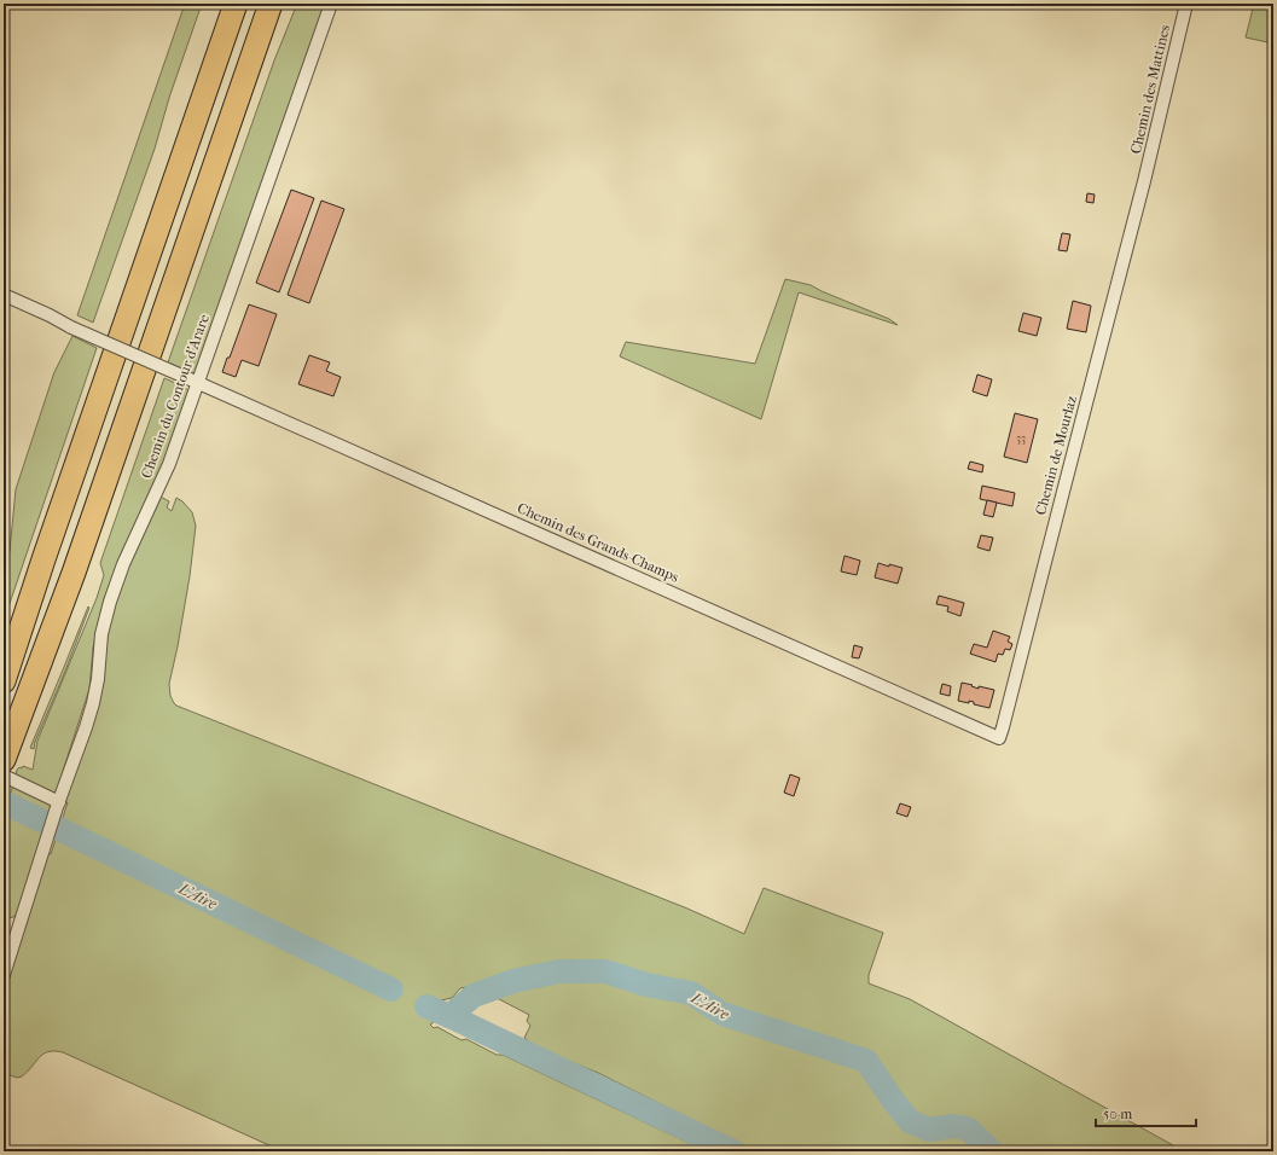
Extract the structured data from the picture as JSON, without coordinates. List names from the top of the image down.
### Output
{
  "streets": {
    "street": [
      "Chemin des Mattines",
      "Chemin du Contour d'Arare",
      "Chemin de Mourlaz",
      "Chemin des Grands-Champs"
    ]
  },
  "crossings": [
    ["Chemin des Mattines", "Chemin de Mourlaz"],
    ["Chemin du Contour d'Arare", "Chemin des Grands-Champs"],
    ["Chemin de Mourlaz", "Chemin des Grands-Champs"]
  ],
  "water": ["L'Aire"],
  "house_numbers": ["33"],
  "scale_bar": "50 m"
}
